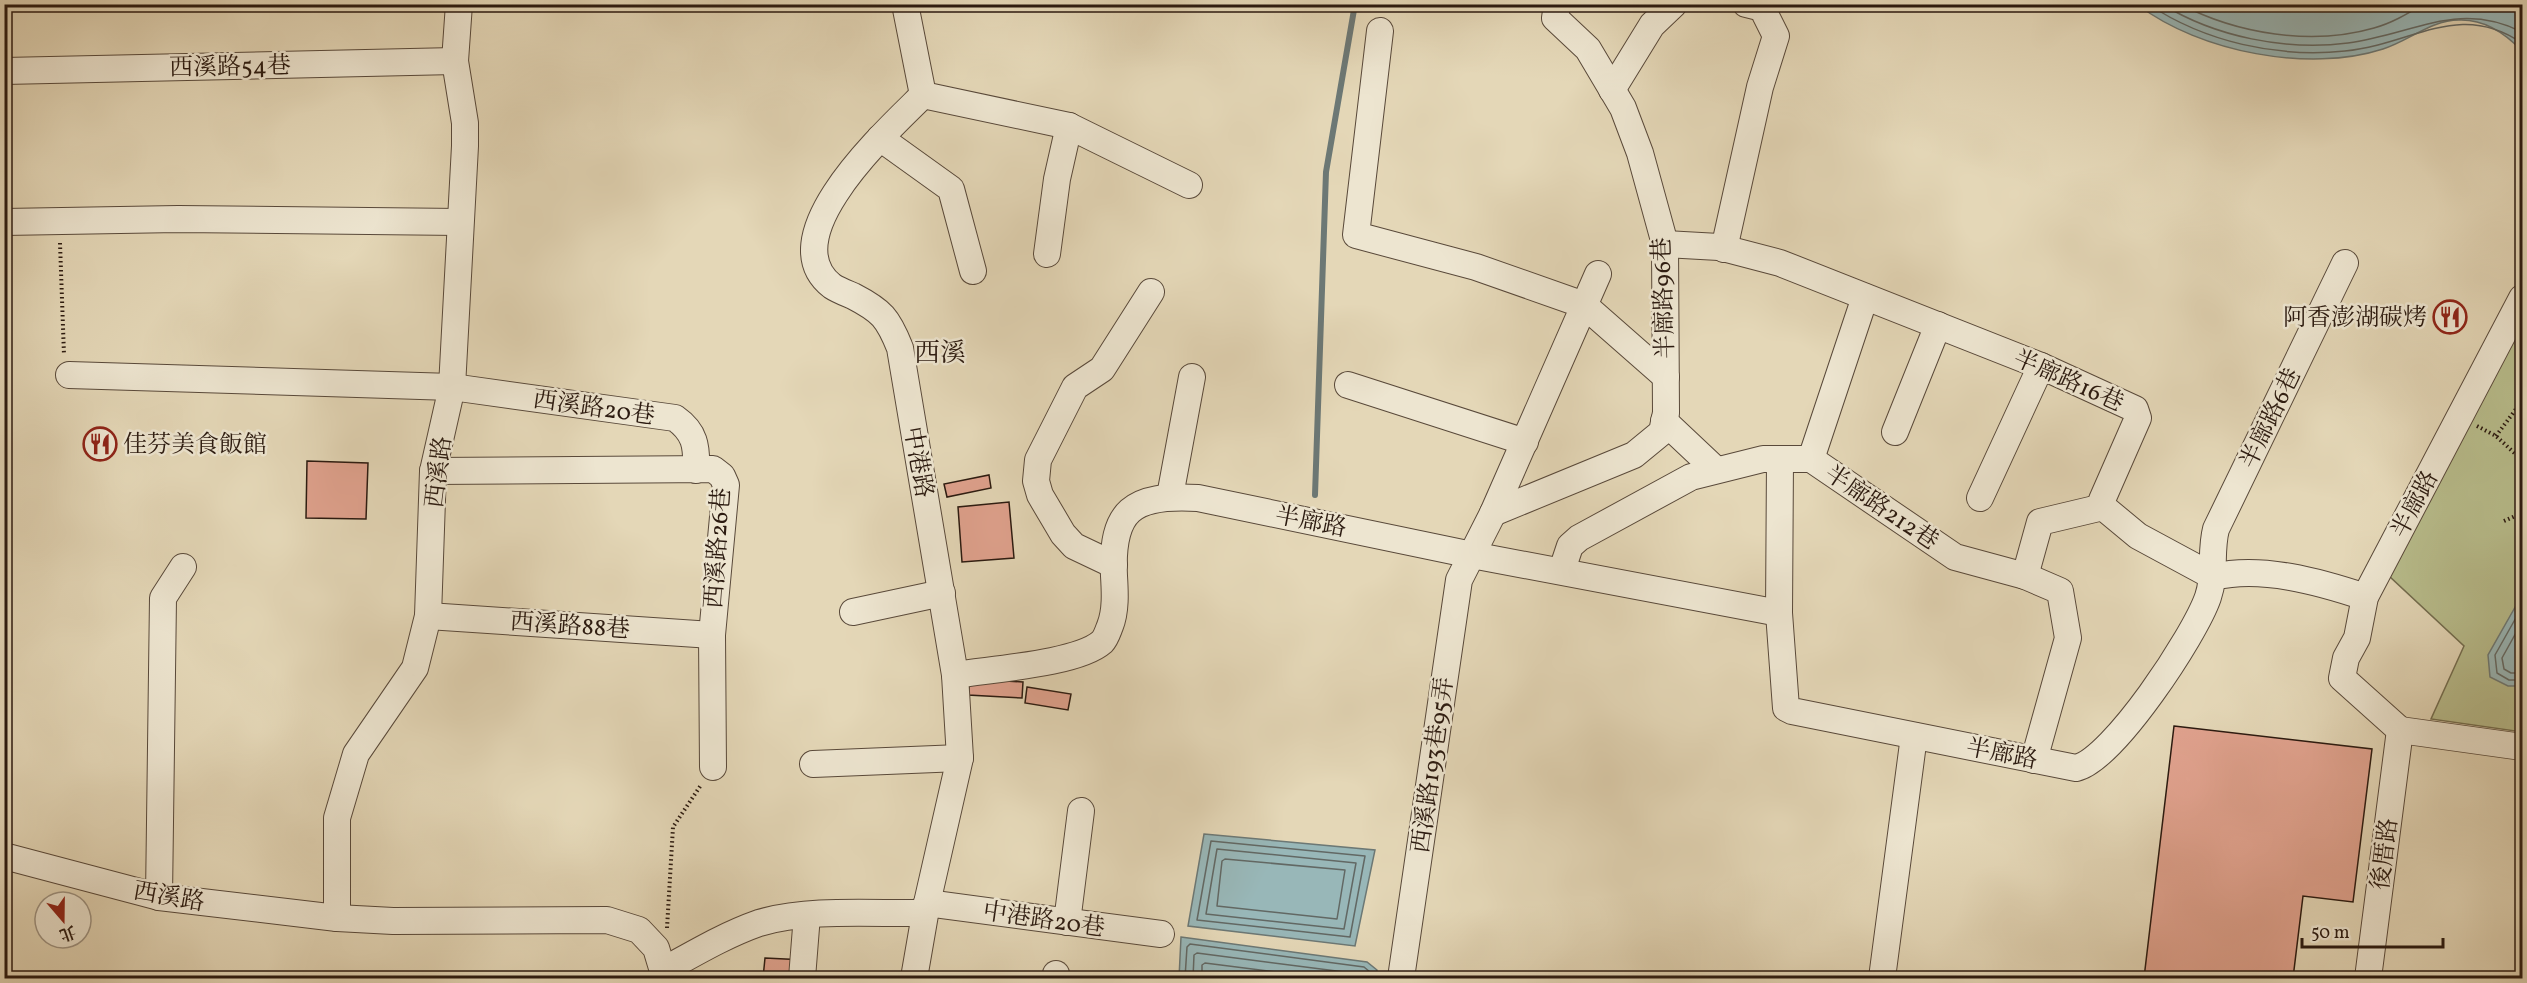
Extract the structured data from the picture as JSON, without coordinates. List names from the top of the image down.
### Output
{
  "streets": {
    "street": [
      "西溪路54巷",
      "半廍路96巷",
      "半廍路16巷",
      "西溪路20巷",
      "半廍路6巷",
      "中港路",
      "西溪路",
      "半廍路",
      "半廍路212巷",
      "西溪路26巷",
      "西溪路88巷",
      "西溪路193巷95弄",
      "後厝路",
      "中港路20巷"
    ]
  },
  "crossings": [
    ["西溪路54巷", "西溪路"],
    ["半廍路96巷", "半廍路16巷"],
    ["西溪路20巷", "西溪路"],
    ["西溪路20巷", "西溪路26巷"],
    ["半廍路6巷", "半廍路"],
    ["中港路", "半廍路"],
    ["中港路", "中港路20巷"],
    ["西溪路", "西溪路26巷"],
    ["西溪路", "西溪路88巷"],
    ["半廍路", "半廍路212巷"],
    ["半廍路", "西溪路193巷95弄"],
    ["半廍路", "後厝路"],
    ["西溪路26巷", "西溪路88巷"]
  ],
  "districts": ["西溪"],
  "places": {
    "restaurant": ["阿香澎湖碳烤", "佳芬美食飯館"]
  },
  "scale_bar": "50 m",
  "north": "bottom"
}
